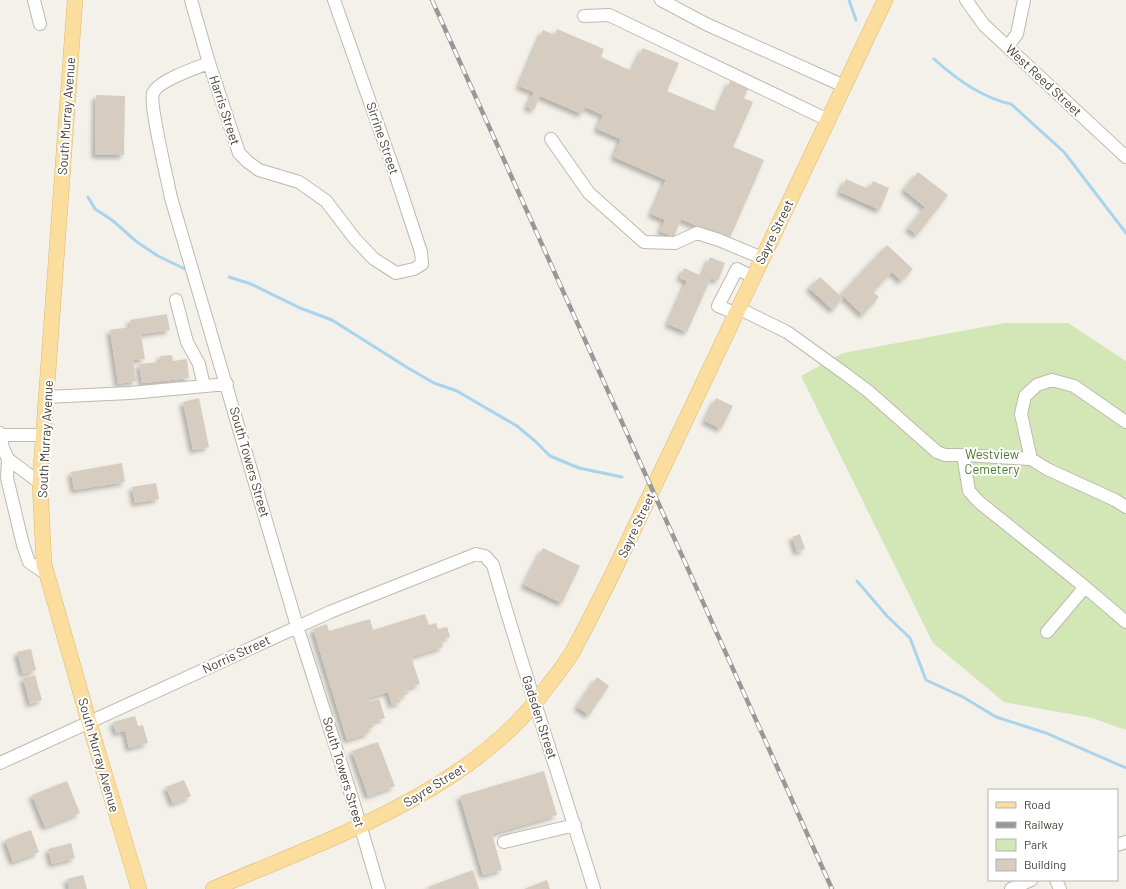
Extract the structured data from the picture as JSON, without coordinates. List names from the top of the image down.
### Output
{
  "streets": {
    "main road": ["South Murray Avenue", "Sayre Street"],
    "street": [
      "West Reed Street",
      "Harris Street",
      "Sirrine Street",
      "South Towers Street",
      "Norris Street",
      "Gadsden Street"
    ]
  },
  "crossings": [
    ["Harris Street", "Sirrine Street"],
    ["Harris Street", "South Towers Street"],
    ["South Murray Avenue", "Norris Street"],
    ["Sayre Street", "South Towers Street"],
    ["Sayre Street", "Gadsden Street"],
    ["South Towers Street", "Norris Street"],
    ["Norris Street", "Gadsden Street"]
  ],
  "parks": ["Westview Cemetery"],
  "legend": [
    "Road",
    "Railway",
    "Park",
    "Building"
  ]
}
